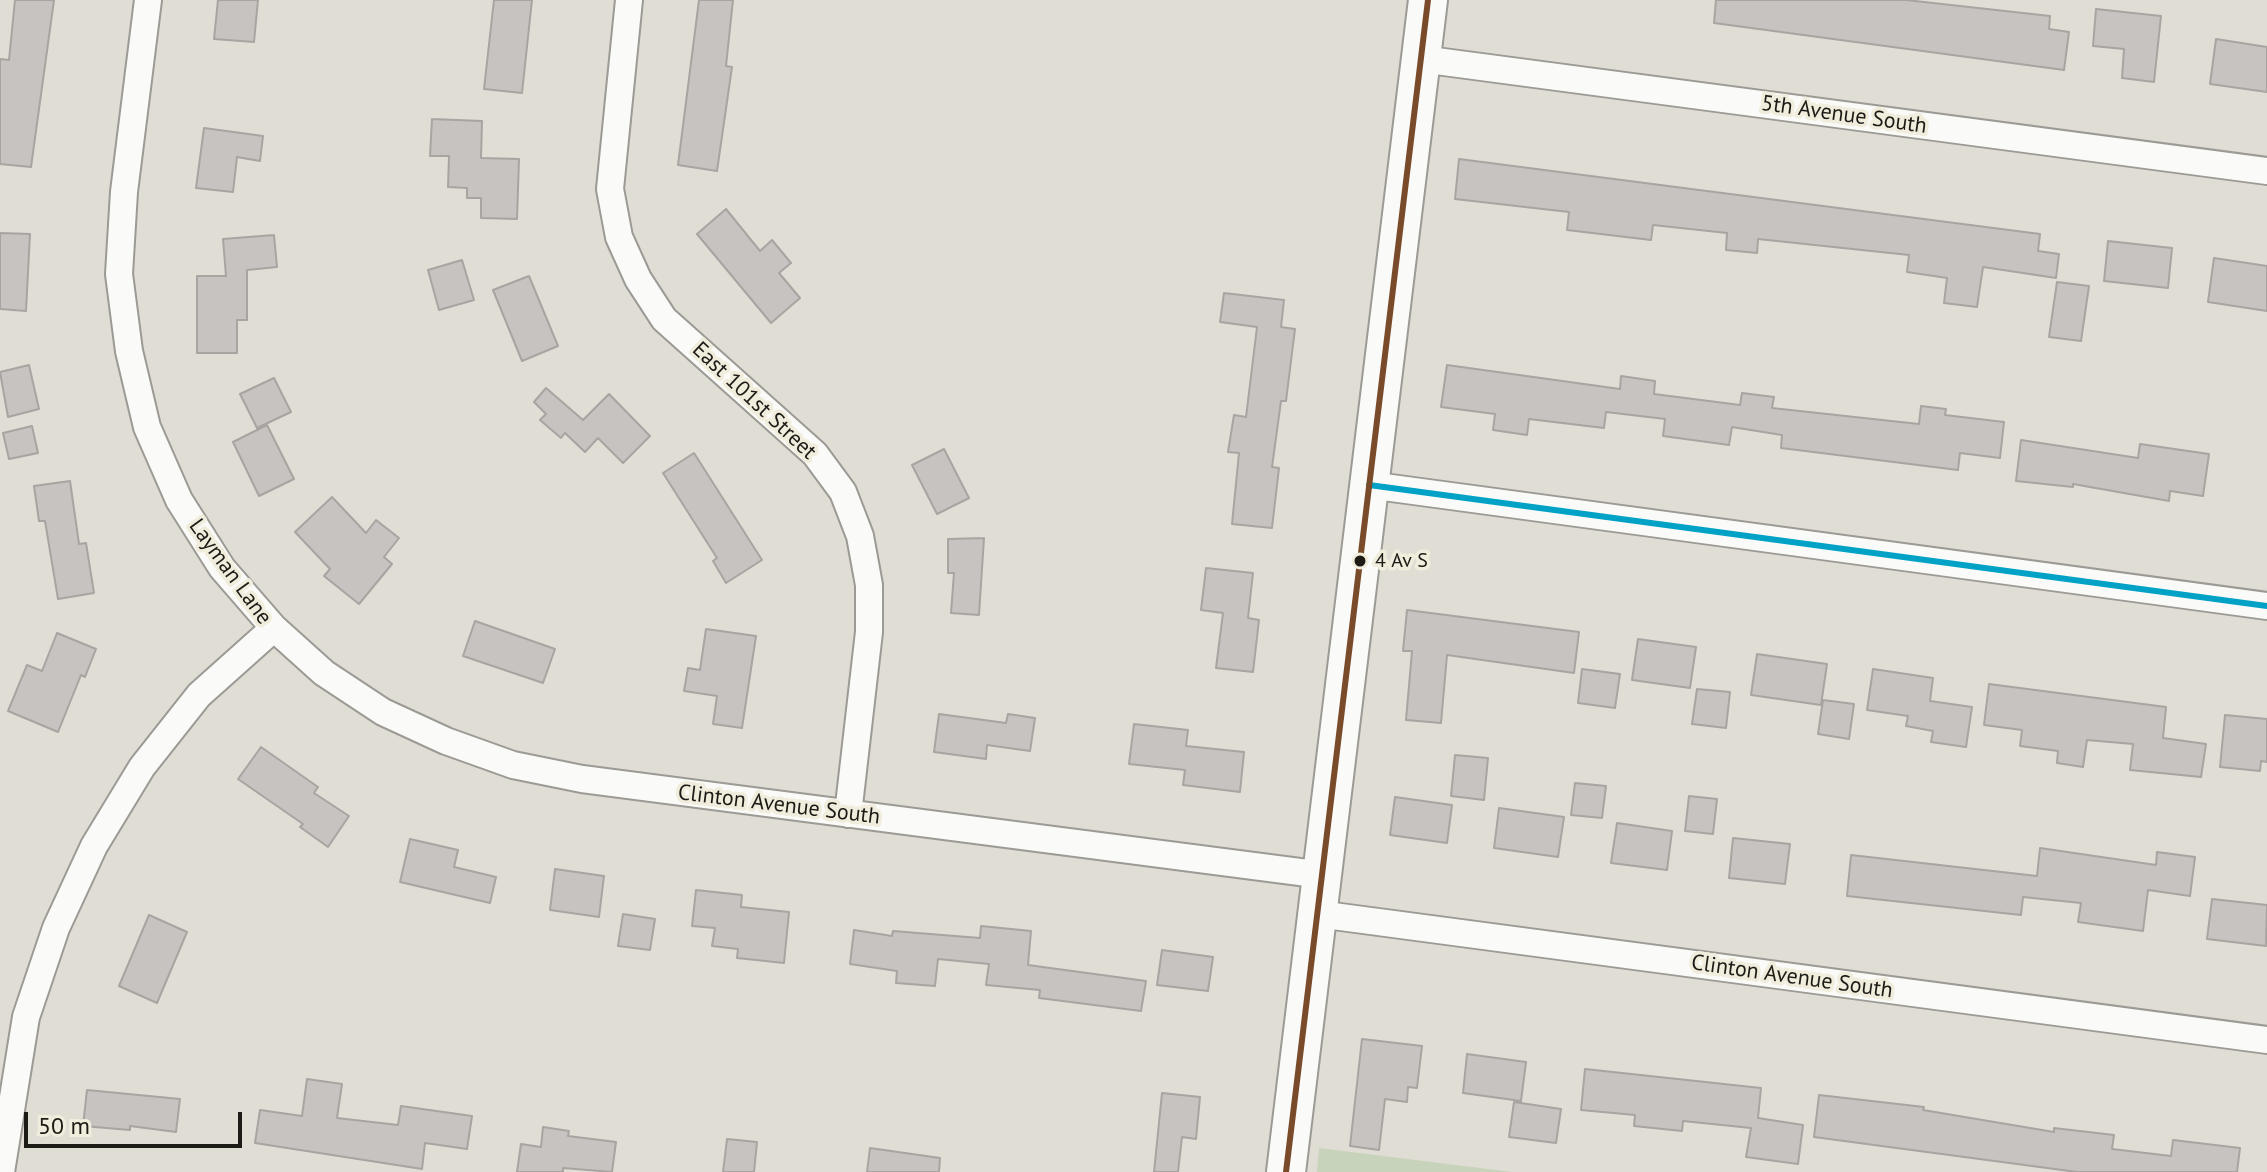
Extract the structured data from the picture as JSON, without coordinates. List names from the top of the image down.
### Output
{
  "streets": {
    "street": [
      "5th Avenue South",
      "East 101st Street",
      "Layman Lane",
      "Clinton Avenue South"
    ]
  },
  "crossings": [
    ["East 101st Street", "Clinton Avenue South"],
    ["Layman Lane", "Clinton Avenue South"]
  ],
  "places": ["4 Av S"],
  "scale_bar": "50 m"
}
